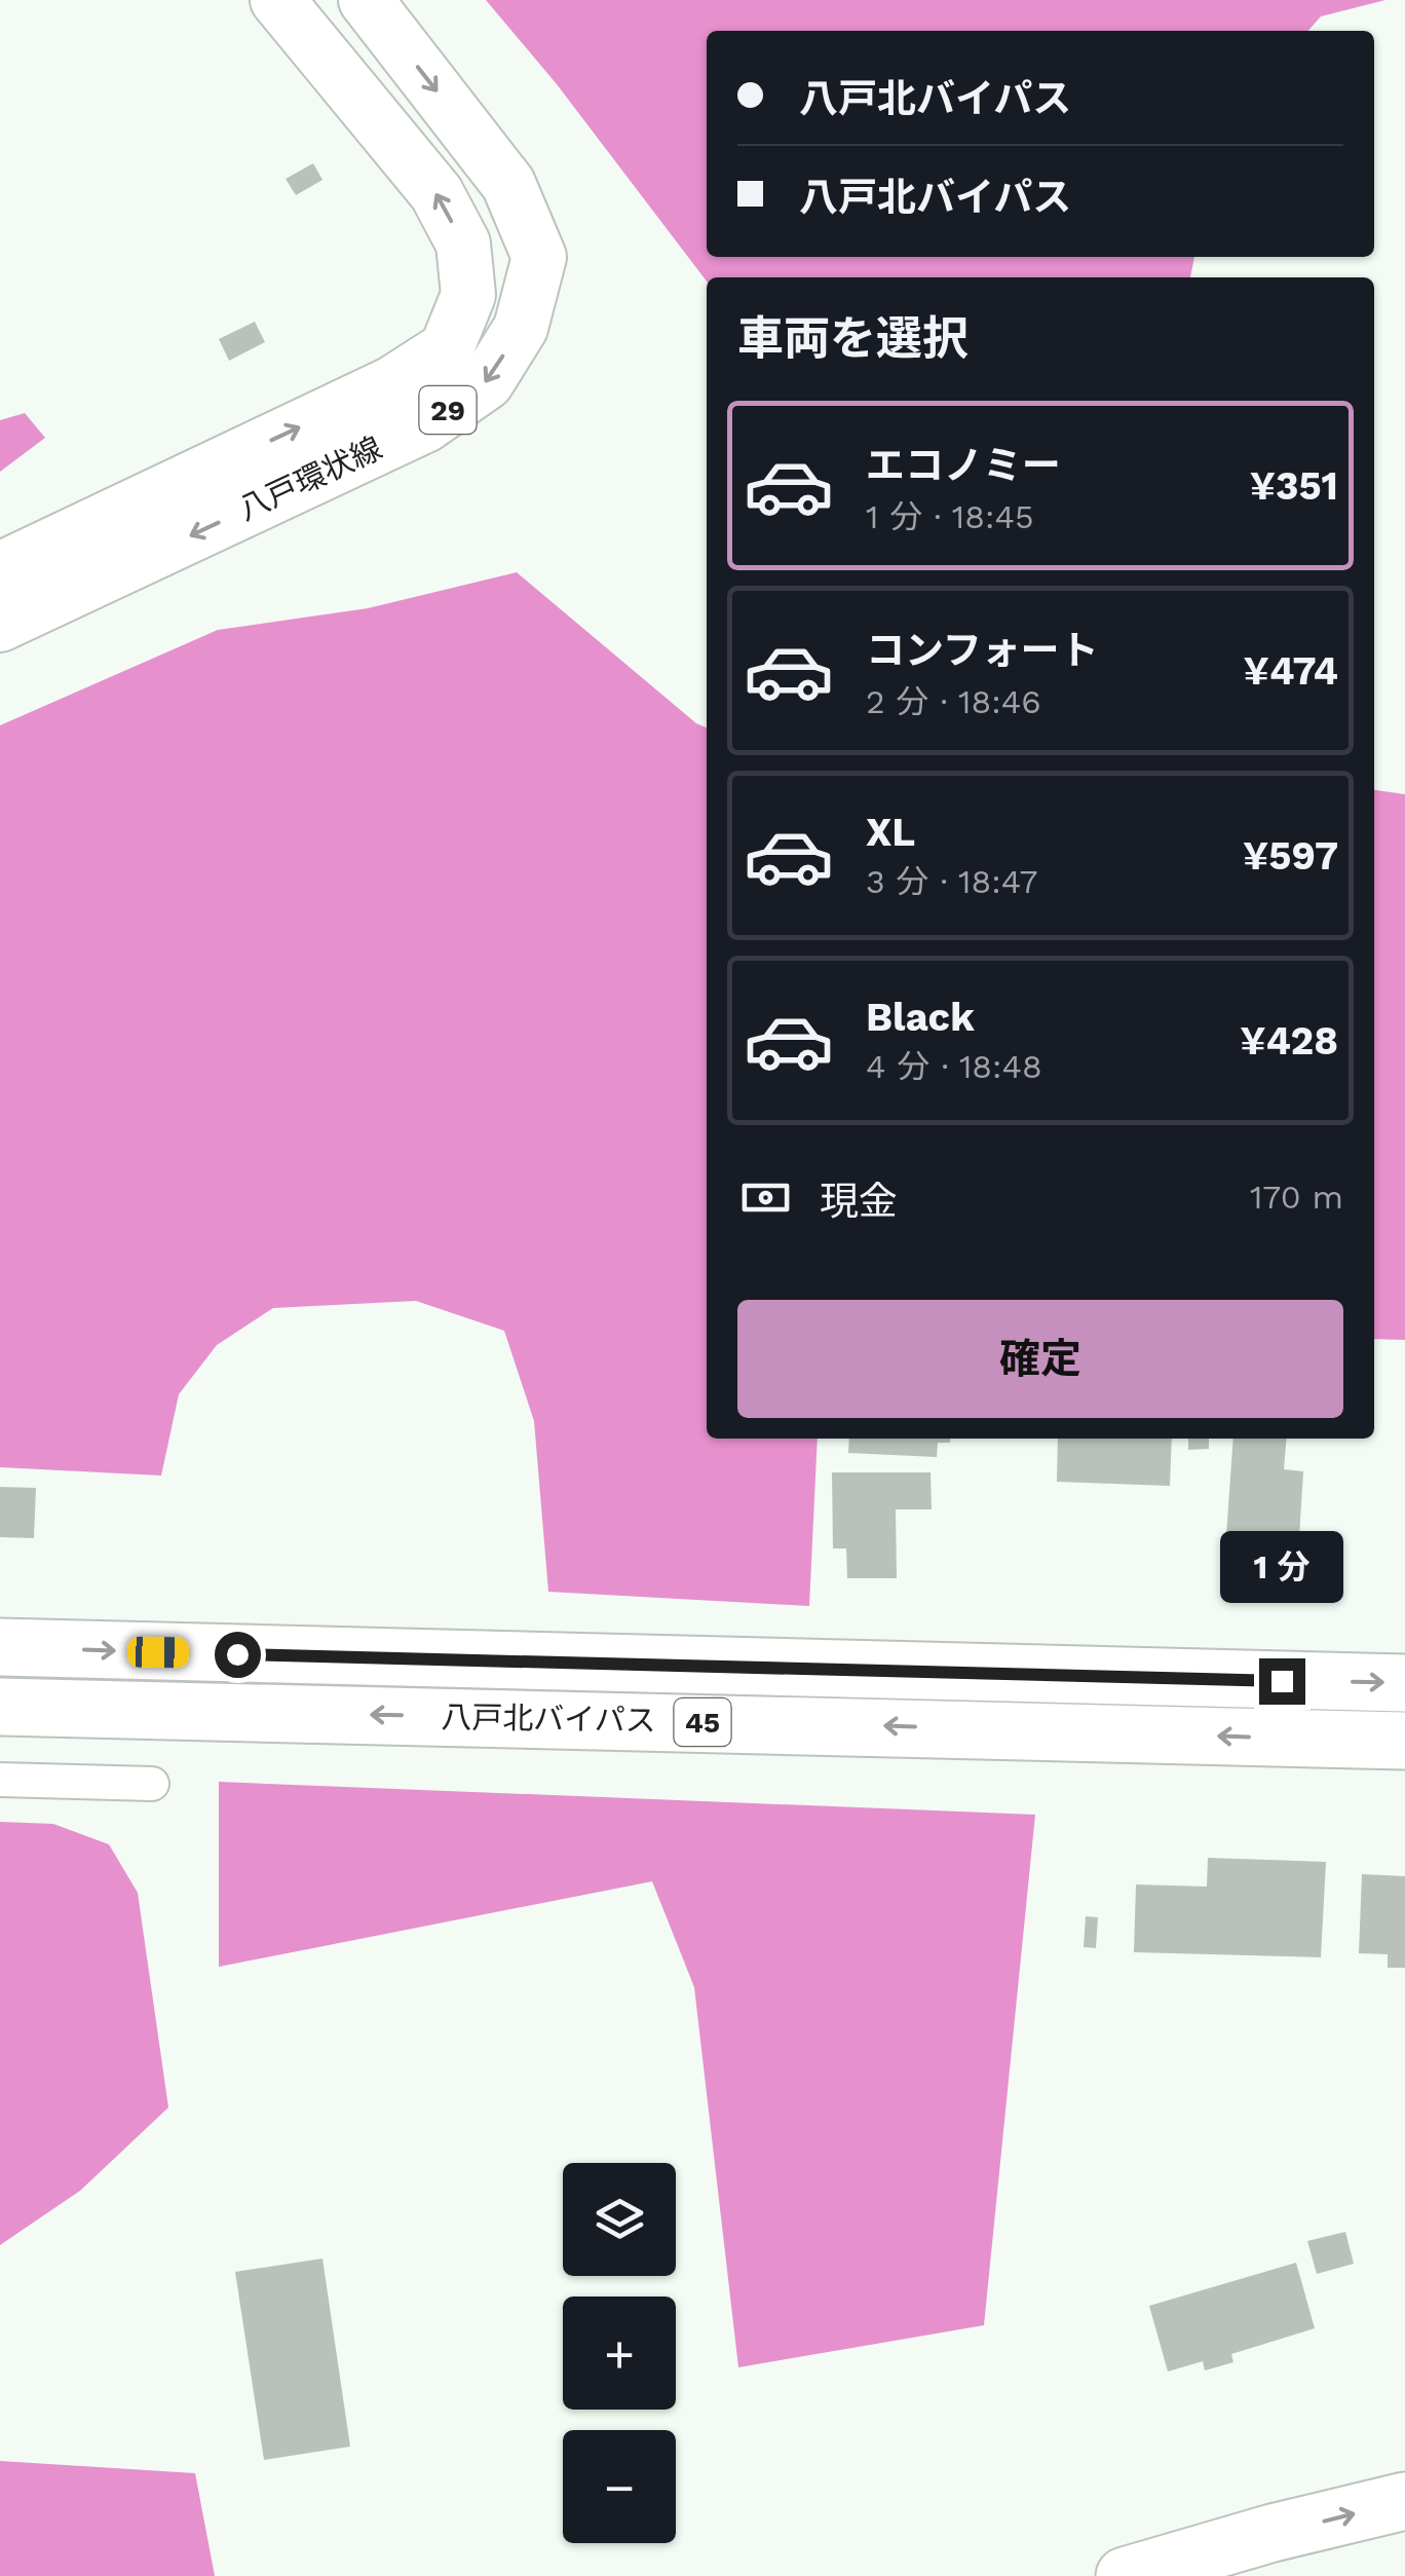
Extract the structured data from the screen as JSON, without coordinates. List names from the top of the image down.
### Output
{
  "streets": {
    "highway": ["八戸北バイパス", "45"],
    "main road": ["29", "八戸環状線"]
  },
  "page": {
    "banner": ["八戸北バイパス", "八戸北バイパス"],
    "heading": "車両を選択",
    "list": [
      {
        "name": "エコノミー",
        "note": "1 分 · 18:45",
        "value": "¥351"
      },
      {
        "name": "コンフォート",
        "note": "2 分 · 18:46",
        "value": "¥474"
      },
      {
        "name": "XL",
        "note": "3 分 · 18:47",
        "value": "¥597"
      },
      {
        "name": "Black",
        "note": "4 分 · 18:48",
        "value": "¥428"
      }
    ],
    "pay": ["現金", "170 m"],
    "buttons": "確定",
    "bubble": "1 分",
    "map_buttons": ["+", "−"]
  }
}
